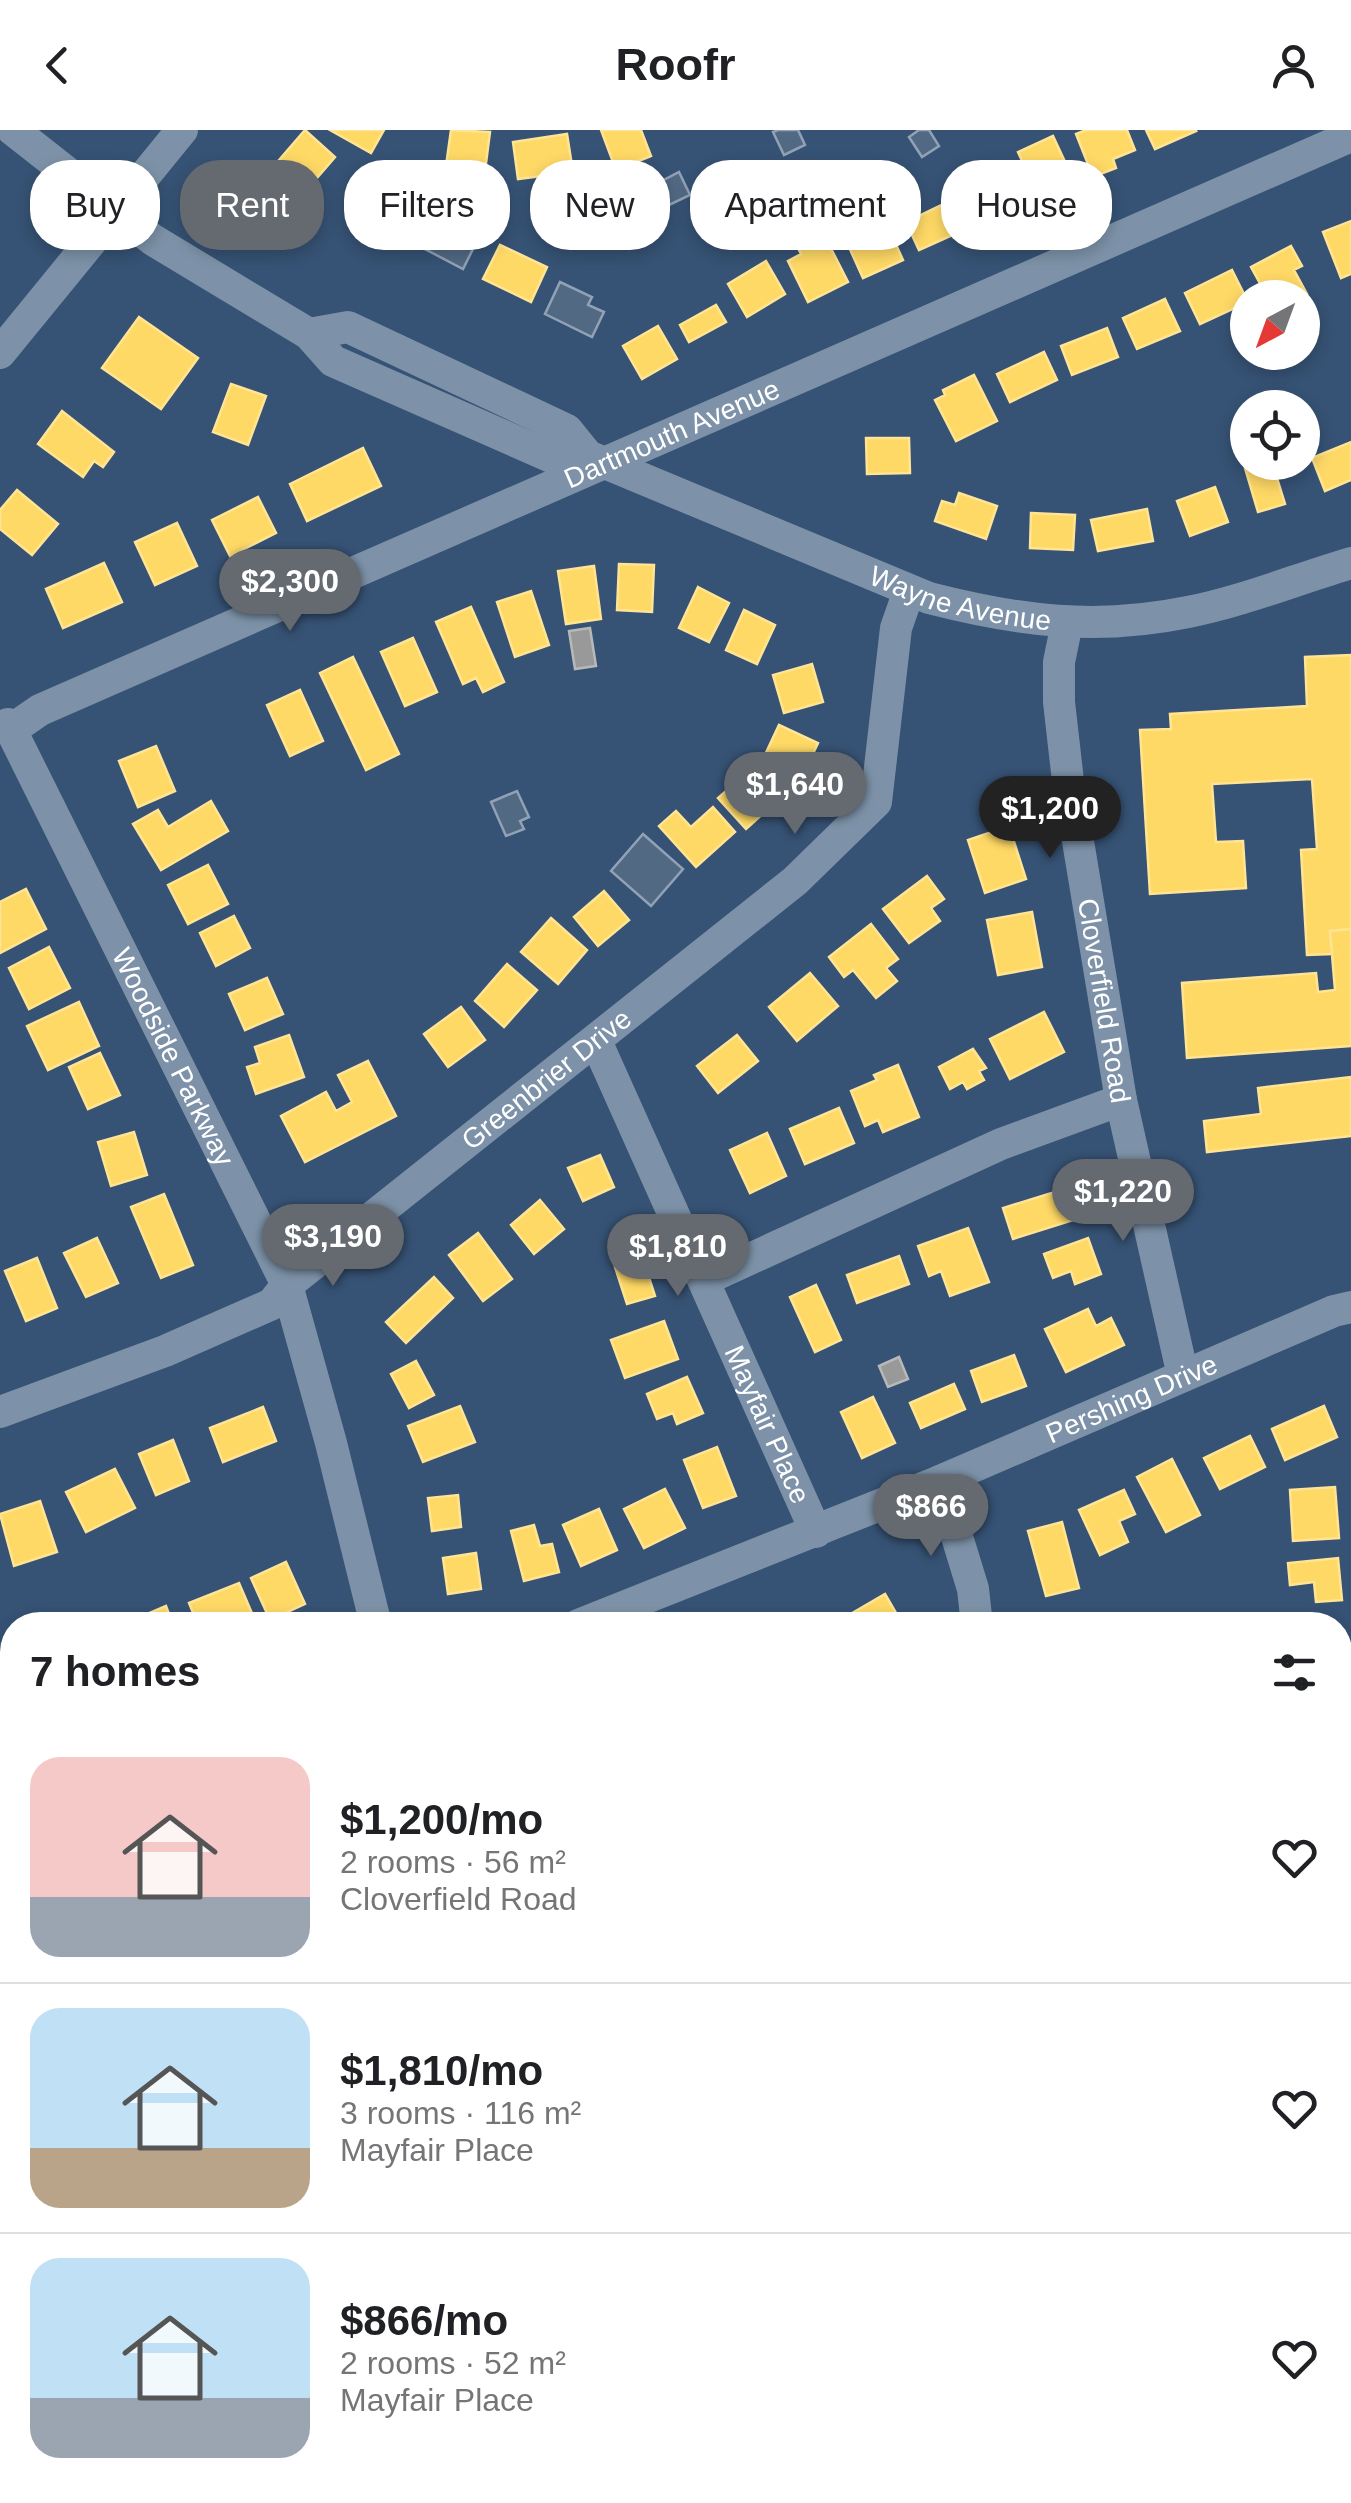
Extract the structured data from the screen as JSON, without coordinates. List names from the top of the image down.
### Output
{
  "streets": {
    "street": [
      "Dartmouth Avenue",
      "Wayne Avenue",
      "Cloverfield Road",
      "Woodside Parkway",
      "Greenbrier Drive",
      "Pershing Drive",
      "Mayfair Place"
    ]
  },
  "crossings": [
    ["Dartmouth Avenue", "Wayne Avenue"],
    ["Dartmouth Avenue", "Woodside Parkway"],
    ["Wayne Avenue", "Cloverfield Road"],
    ["Wayne Avenue", "Greenbrier Drive"],
    ["Cloverfield Road", "Pershing Drive"],
    ["Woodside Parkway", "Greenbrier Drive"],
    ["Greenbrier Drive", "Mayfair Place"],
    ["Pershing Drive", "Mayfair Place"]
  ],
  "north": "bottom left",
  "page": {
    "header": "Roofr",
    "chip": [
      "Buy",
      "Rent",
      "Filters",
      "New",
      "Apartment",
      "House"
    ],
    "price": [
      "$2,300",
      "$1,640",
      "$1,200",
      "$1,220",
      "$3,190",
      "$1,810",
      "$866"
    ],
    "heading": "7 homes",
    "list": [
      {
        "name": "$1,200/mo",
        "note": "2 rooms · 56 m² · Cloverfield Road"
      },
      {
        "name": "$1,810/mo",
        "note": "3 rooms · 116 m² · Mayfair Place"
      },
      {
        "name": "$866/mo",
        "note": "2 rooms · 52 m² · Mayfair Place"
      }
    ]
  }
}
